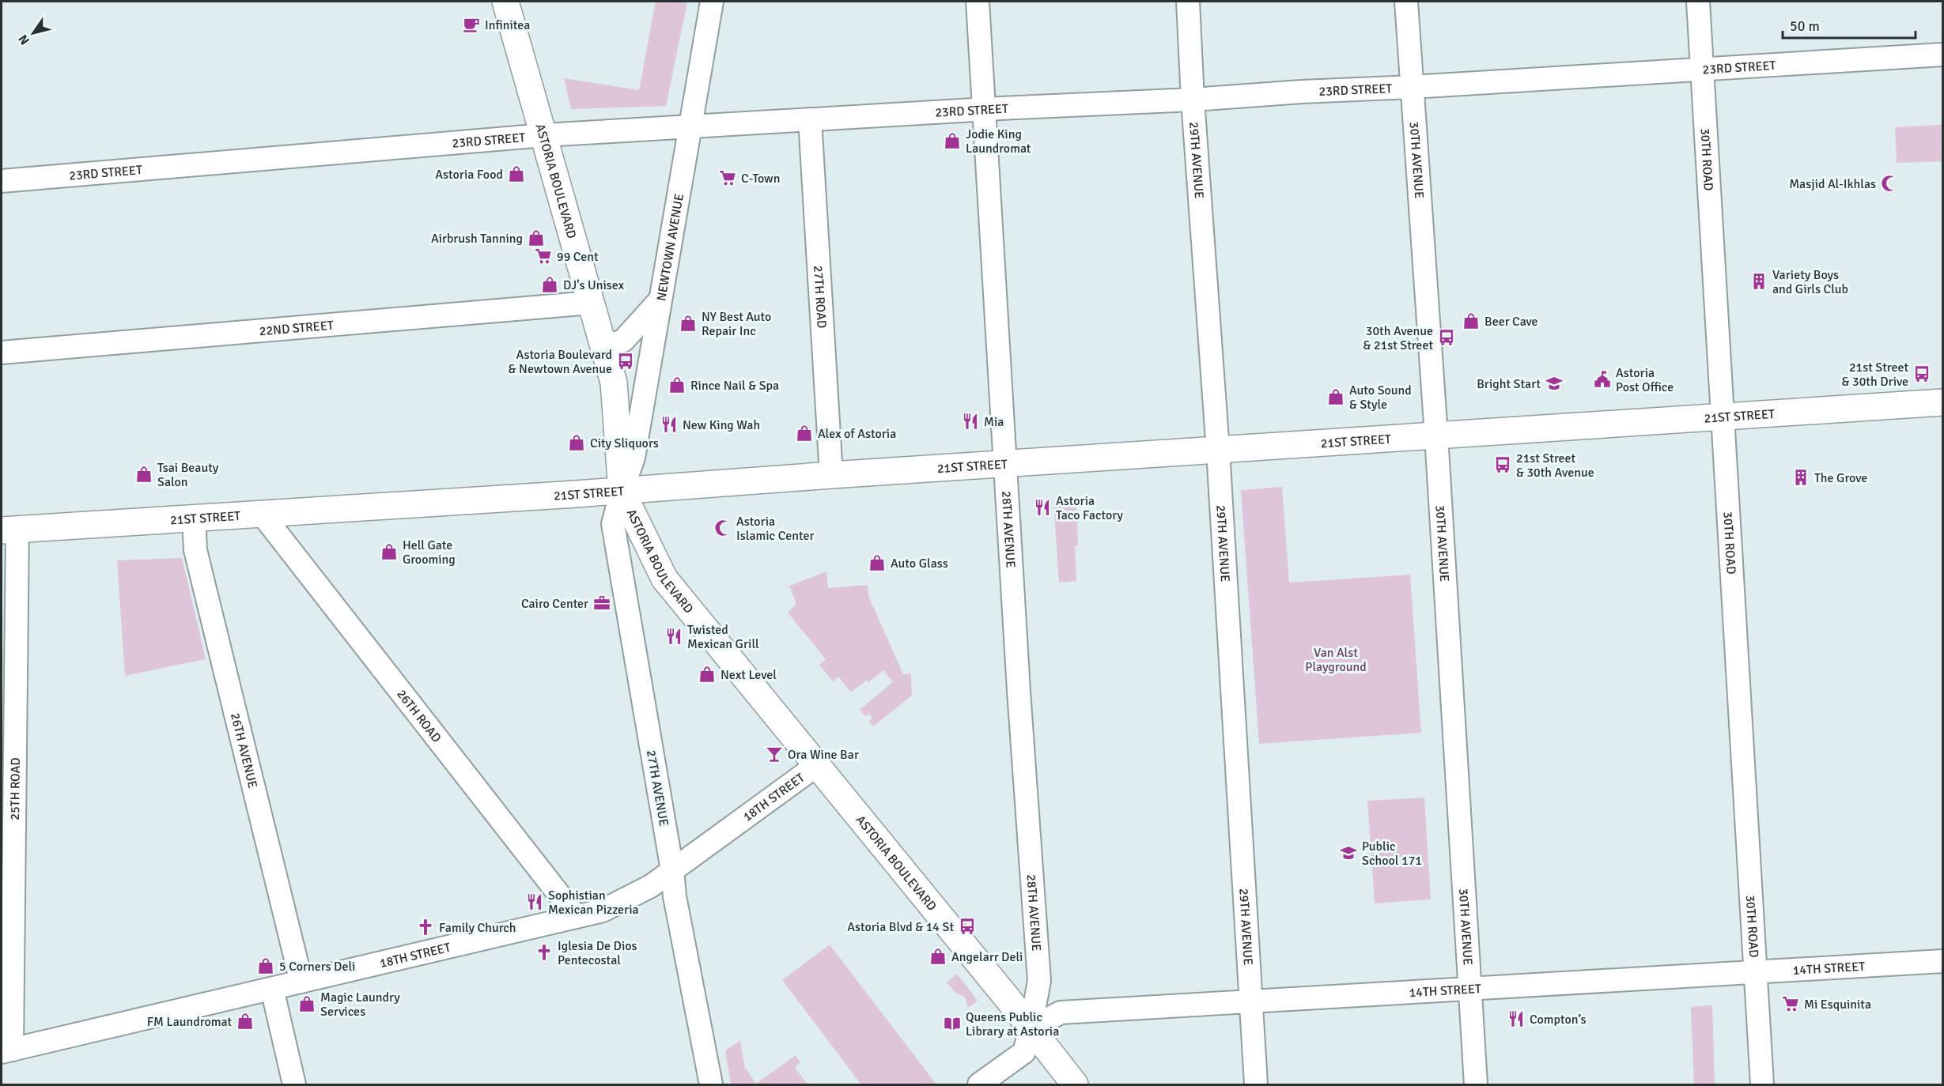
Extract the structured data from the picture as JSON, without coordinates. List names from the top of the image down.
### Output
{
  "streets": {
    "main road": ["ASTORIA BOULEVARD", "21ST STREET"],
    "street": [
      "23RD STREET",
      "29TH AVENUE",
      "30TH AVENUE",
      "30TH ROAD",
      "NEWTOWN AVENUE",
      "27TH ROAD",
      "22ND STREET",
      "28TH AVENUE",
      "26TH ROAD",
      "26TH AVENUE",
      "27TH AVENUE",
      "25TH ROAD",
      "18TH STREET",
      "14TH STREET"
    ]
  },
  "crossings": [
    ["23RD STREET", "29TH AVENUE"],
    ["23RD STREET", "30TH AVENUE"],
    ["23RD STREET", "30TH ROAD"],
    ["23RD STREET", "ASTORIA BOULEVARD"],
    ["23RD STREET", "NEWTOWN AVENUE"],
    ["23RD STREET", "27TH ROAD"],
    ["23RD STREET", "28TH AVENUE"],
    ["29TH AVENUE", "21ST STREET"],
    ["29TH AVENUE", "14TH STREET"],
    ["30TH AVENUE", "21ST STREET"],
    ["30TH AVENUE", "14TH STREET"],
    ["30TH ROAD", "21ST STREET"],
    ["30TH ROAD", "14TH STREET"],
    ["ASTORIA BOULEVARD", "NEWTOWN AVENUE"],
    ["ASTORIA BOULEVARD", "22ND STREET"],
    ["ASTORIA BOULEVARD", "21ST STREET"],
    ["ASTORIA BOULEVARD", "28TH AVENUE"],
    ["ASTORIA BOULEVARD", "27TH AVENUE"],
    ["ASTORIA BOULEVARD", "18TH STREET"],
    ["ASTORIA BOULEVARD", "14TH STREET"],
    ["NEWTOWN AVENUE", "21ST STREET"],
    ["NEWTOWN AVENUE", "27TH AVENUE"],
    ["27TH ROAD", "21ST STREET"],
    ["21ST STREET", "28TH AVENUE"],
    ["21ST STREET", "26TH ROAD"],
    ["21ST STREET", "26TH AVENUE"],
    ["21ST STREET", "27TH AVENUE"],
    ["21ST STREET", "25TH ROAD"],
    ["28TH AVENUE", "14TH STREET"],
    ["26TH ROAD", "18TH STREET"],
    ["26TH AVENUE", "18TH STREET"],
    ["27TH AVENUE", "18TH STREET"],
    ["25TH ROAD", "18TH STREET"]
  ],
  "parks": ["Van Alst Playground"],
  "places": {
    "cafe": ["Infinitea"],
    "shop": [
      "Jodie King Laundromat",
      "Astoria Food",
      "Airbrush Tanning",
      "DJ's Unisex",
      "Beer Cave",
      "NY Best Auto Repair Inc",
      "Rince Nail & Spa",
      "Auto Sound & Style",
      "Alex of Astoria",
      "City Sliquors",
      "Tsai Beauty Salon",
      "Hell Gate Grooming",
      "Auto Glass",
      "Next Level",
      "Angelarr Deli",
      "5 Corners Deli",
      "Magic Laundry Services",
      "FM Laundromat"
    ],
    "supermarket": ["C-Town", "99 Cent", "Mi Esquinita"],
    "mosque": ["Masjid Al-Ikhlas", "Astoria Islamic Center"],
    "building": ["Variety Boys and Girls Club", "The Grove"],
    "bus stop": [
      "30th Avenue & 21st Street",
      "Astoria Boulevard & Newtown Avenue",
      "21st Street & 30th Drive",
      "21st Street & 30th Avenue",
      "Astoria Blvd & 14 St"
    ],
    "public building": ["Astoria Post Office"],
    "school or university": ["Bright Start", "Public School 171"],
    "restaurant": [
      "Mia",
      "New King Wah",
      "Astoria Taco Factory",
      "Twisted Mexican Grill",
      "Sophistian Mexican Pizzeria",
      "Compton’s"
    ],
    "office": ["Cairo Center"],
    "bar": ["Ora Wine Bar"],
    "church": ["Family Church", "Iglesia De Dios Pentecostal"],
    "library": ["Queens Public Library at Astoria"]
  },
  "scale_bar": "50 m",
  "north": "bottom left"
}
